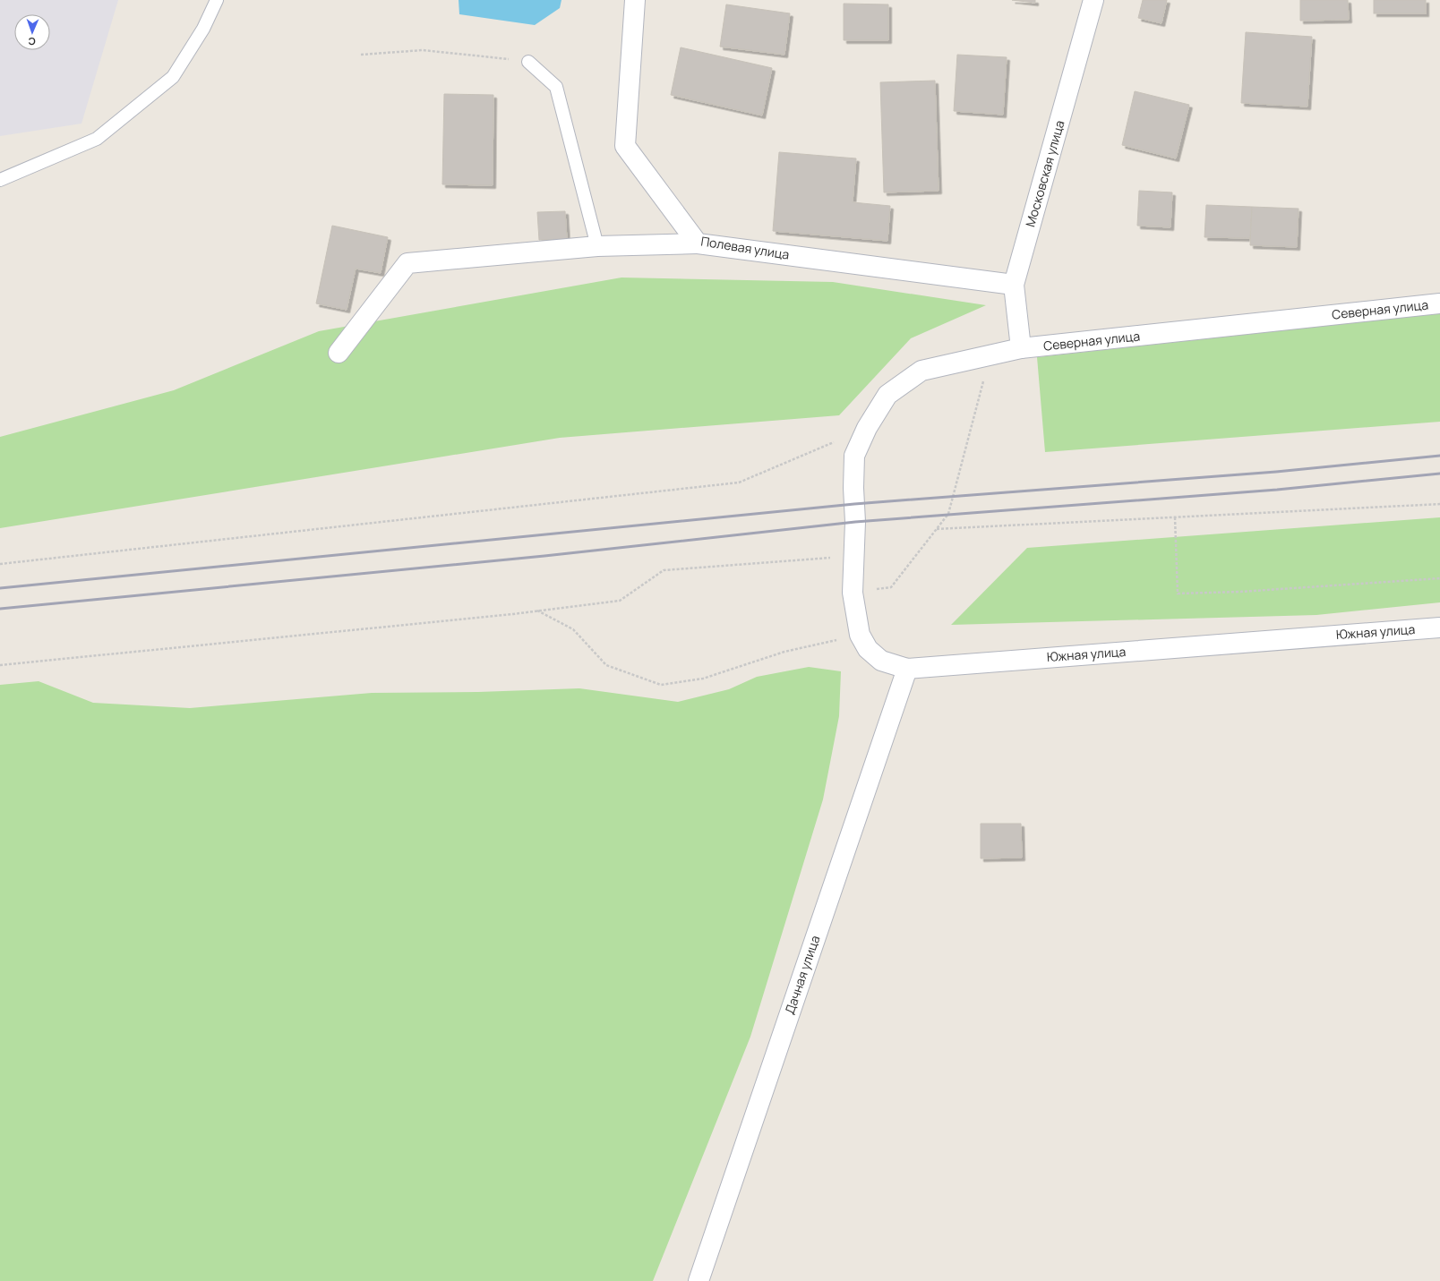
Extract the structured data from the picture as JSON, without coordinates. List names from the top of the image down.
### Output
{
  "streets": {
    "street": [
      "Московская улица",
      "Полевая улица",
      "Северная улица",
      "Южная улица",
      "Дачная улица"
    ]
  },
  "crossings": [
    ["Московская улица", "Полевая улица"],
    ["Московская улица", "Северная улица"],
    ["Северная улица", "Южная улица"],
    ["Южная улица", "Дачная улица"]
  ],
  "north": "bottom"
}
